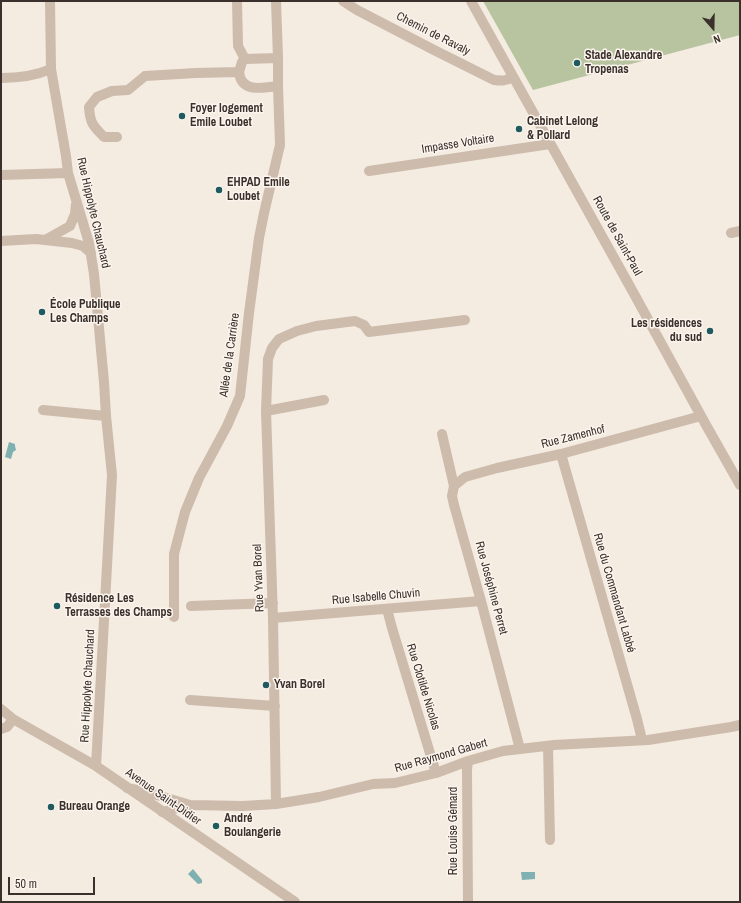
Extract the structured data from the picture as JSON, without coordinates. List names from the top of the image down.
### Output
{
  "streets": {
    "street": [
      "Chemin de Ravaly",
      "Impasse Voltaire",
      "Rue Hippolyte Chauchard",
      "Route de Saint-Paul",
      "Allée de la Carrière",
      "Rue Zamenhof",
      "Rue Yvan Borel",
      "Rue Joséphine Perret",
      "Rue du Commandant Labbé",
      "Rue Isabelle Chuvin",
      "Rue Clotilde Nicolas",
      "Rue Raymond Gabert",
      "Avenue Saint-Didier",
      "Rue Louise Gémard"
    ]
  },
  "crossings": [
    ["Chemin de Ravaly", "Route de Saint-Paul"],
    ["Impasse Voltaire", "Route de Saint-Paul"],
    ["Rue Hippolyte Chauchard", "Avenue Saint-Didier"],
    ["Route de Saint-Paul", "Rue Zamenhof"],
    ["Rue Zamenhof", "Rue Joséphine Perret"],
    ["Rue Zamenhof", "Rue du Commandant Labbé"],
    ["Rue Yvan Borel", "Rue Isabelle Chuvin"],
    ["Rue Yvan Borel", "Rue Raymond Gabert"],
    ["Rue Joséphine Perret", "Rue Isabelle Chuvin"],
    ["Rue Joséphine Perret", "Rue Raymond Gabert"],
    ["Rue du Commandant Labbé", "Rue Raymond Gabert"],
    ["Rue Isabelle Chuvin", "Rue Clotilde Nicolas"],
    ["Rue Clotilde Nicolas", "Rue Raymond Gabert"],
    ["Rue Raymond Gabert", "Avenue Saint-Didier"],
    ["Rue Raymond Gabert", "Rue Louise Gémard"]
  ],
  "places": [
    "Stade Alexandre Tropenas",
    "Foyer logement Emile Loubet",
    "Cabinet Lelong & Pollard",
    "EHPAD Emile Loubet",
    "École Publique Les Champs",
    "Les résidences du sud",
    "Résidence Les Terrasses des Champs",
    "Yvan Borel",
    "Bureau Orange",
    "André Boulangerie"
  ],
  "scale_bar": "50 m",
  "north": "bottom"
}
